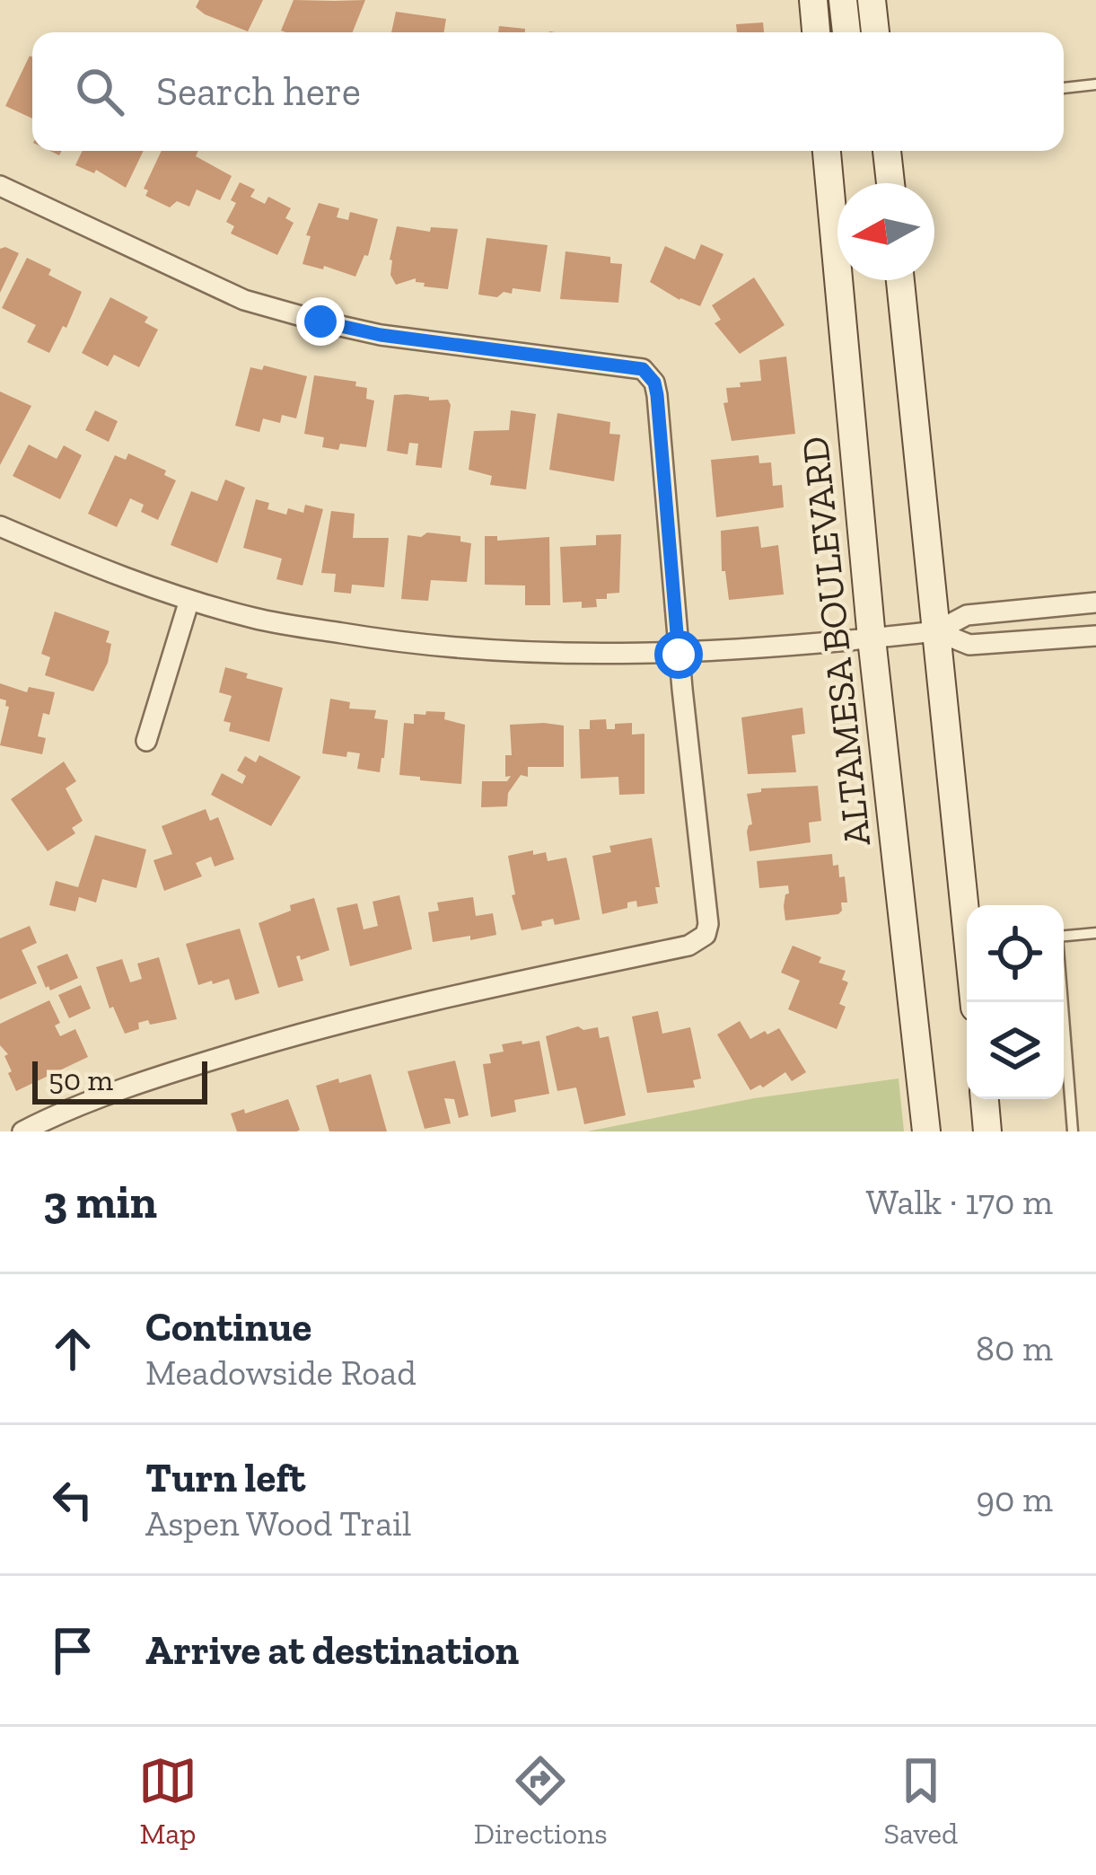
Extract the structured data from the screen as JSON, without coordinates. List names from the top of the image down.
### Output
{
  "streets": {
    "main road": ["ALTAMESA BOULEVARD"]
  },
  "scale_bar": "50 m",
  "north": "left",
  "page": {
    "search": "Search here",
    "scale": "50 m",
    "heading": ["3 min", "Walk · 170 m"],
    "list": [
      ["Continue", "Meadowside Road", "80 m"],
      ["Turn left", "Aspen Wood Trail", "90 m"],
      "Arrive at destination"
    ],
    "nav": ["Map", "Directions", "Saved"]
  }
}
